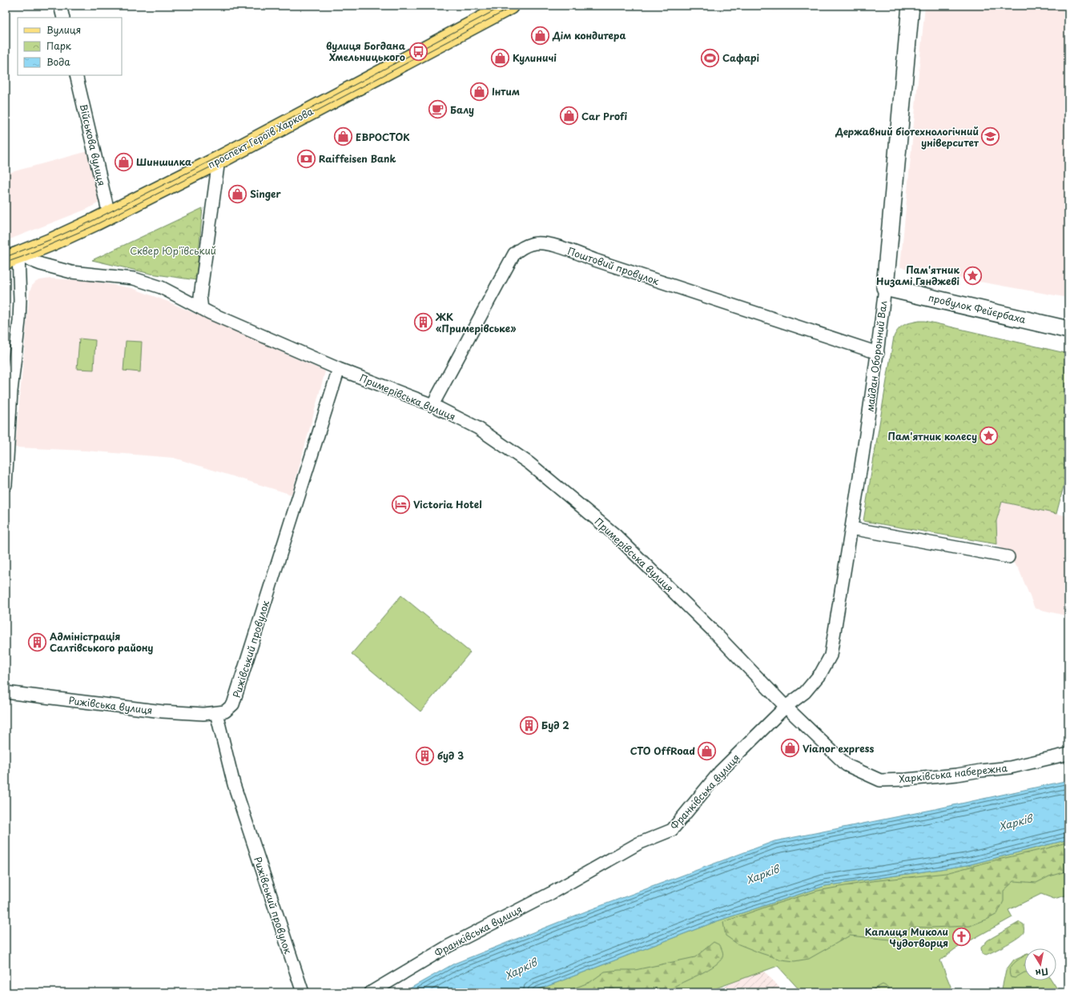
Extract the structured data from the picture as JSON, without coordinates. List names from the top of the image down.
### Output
{
  "streets": {
    "main road": ["проспект Героїв Харкова"],
    "street": [
      "Військова вулиця",
      "Поштовий провулок",
      "провулок Фейєрбаха",
      "майдан Оборонний Вал",
      "Примерівська вулиця",
      "Рижівський провулок",
      "Рижівська вулиця",
      "Харківська набережна",
      "Франківська вулиця"
    ]
  },
  "crossings": [
    ["проспект Героїв Харкова", "Військова вулиця"],
    ["проспект Героїв Харкова", "Примерівська вулиця"],
    ["Поштовий провулок", "майдан Оборонний Вал"],
    ["Поштовий провулок", "Примерівська вулиця"],
    ["провулок Фейєрбаха", "майдан Оборонний Вал"],
    ["майдан Оборонний Вал", "Франківська вулиця"],
    ["Примерівська вулиця", "Рижівський провулок"],
    ["Примерівська вулиця", "Харківська набережна"],
    ["Примерівська вулиця", "Франківська вулиця"],
    ["Рижівський провулок", "Рижівська вулиця"],
    ["Харківська набережна", "Франківська вулиця"]
  ],
  "water": ["Харків"],
  "parks": ["Сквер Юр'ївський"],
  "places": {
    "shop": [
      "Дім кондитера",
      "Кулиничі",
      "Інтим",
      "Car Profi",
      "ЕВРОСТОК",
      "Шиншилка",
      "Singer",
      "Vianor express",
      "СТО OffRoad"
    ],
    "bus stop": ["вулиця Богдана Хмельницького"],
    "sports": ["Сафарі"],
    "cafe": ["Балу"],
    "school or university": ["Державний біотехнологічний університет"],
    "bank": ["Raiffeisen Bank"],
    "place": ["Пам'ятник Низамі Гянджеві", "Пам'ятник колесу"],
    "building": [
      "ЖК «Примерівське»",
      "Адміністрація Салтівського району",
      "Буд 2",
      "буд 3"
    ],
    "hotel": ["Victoria Hotel"],
    "church": ["Каплиця Миколи Чудотворця"]
  },
  "legend": ["Вулиця", "Парк", "Вода"],
  "north": "bottom"
}
